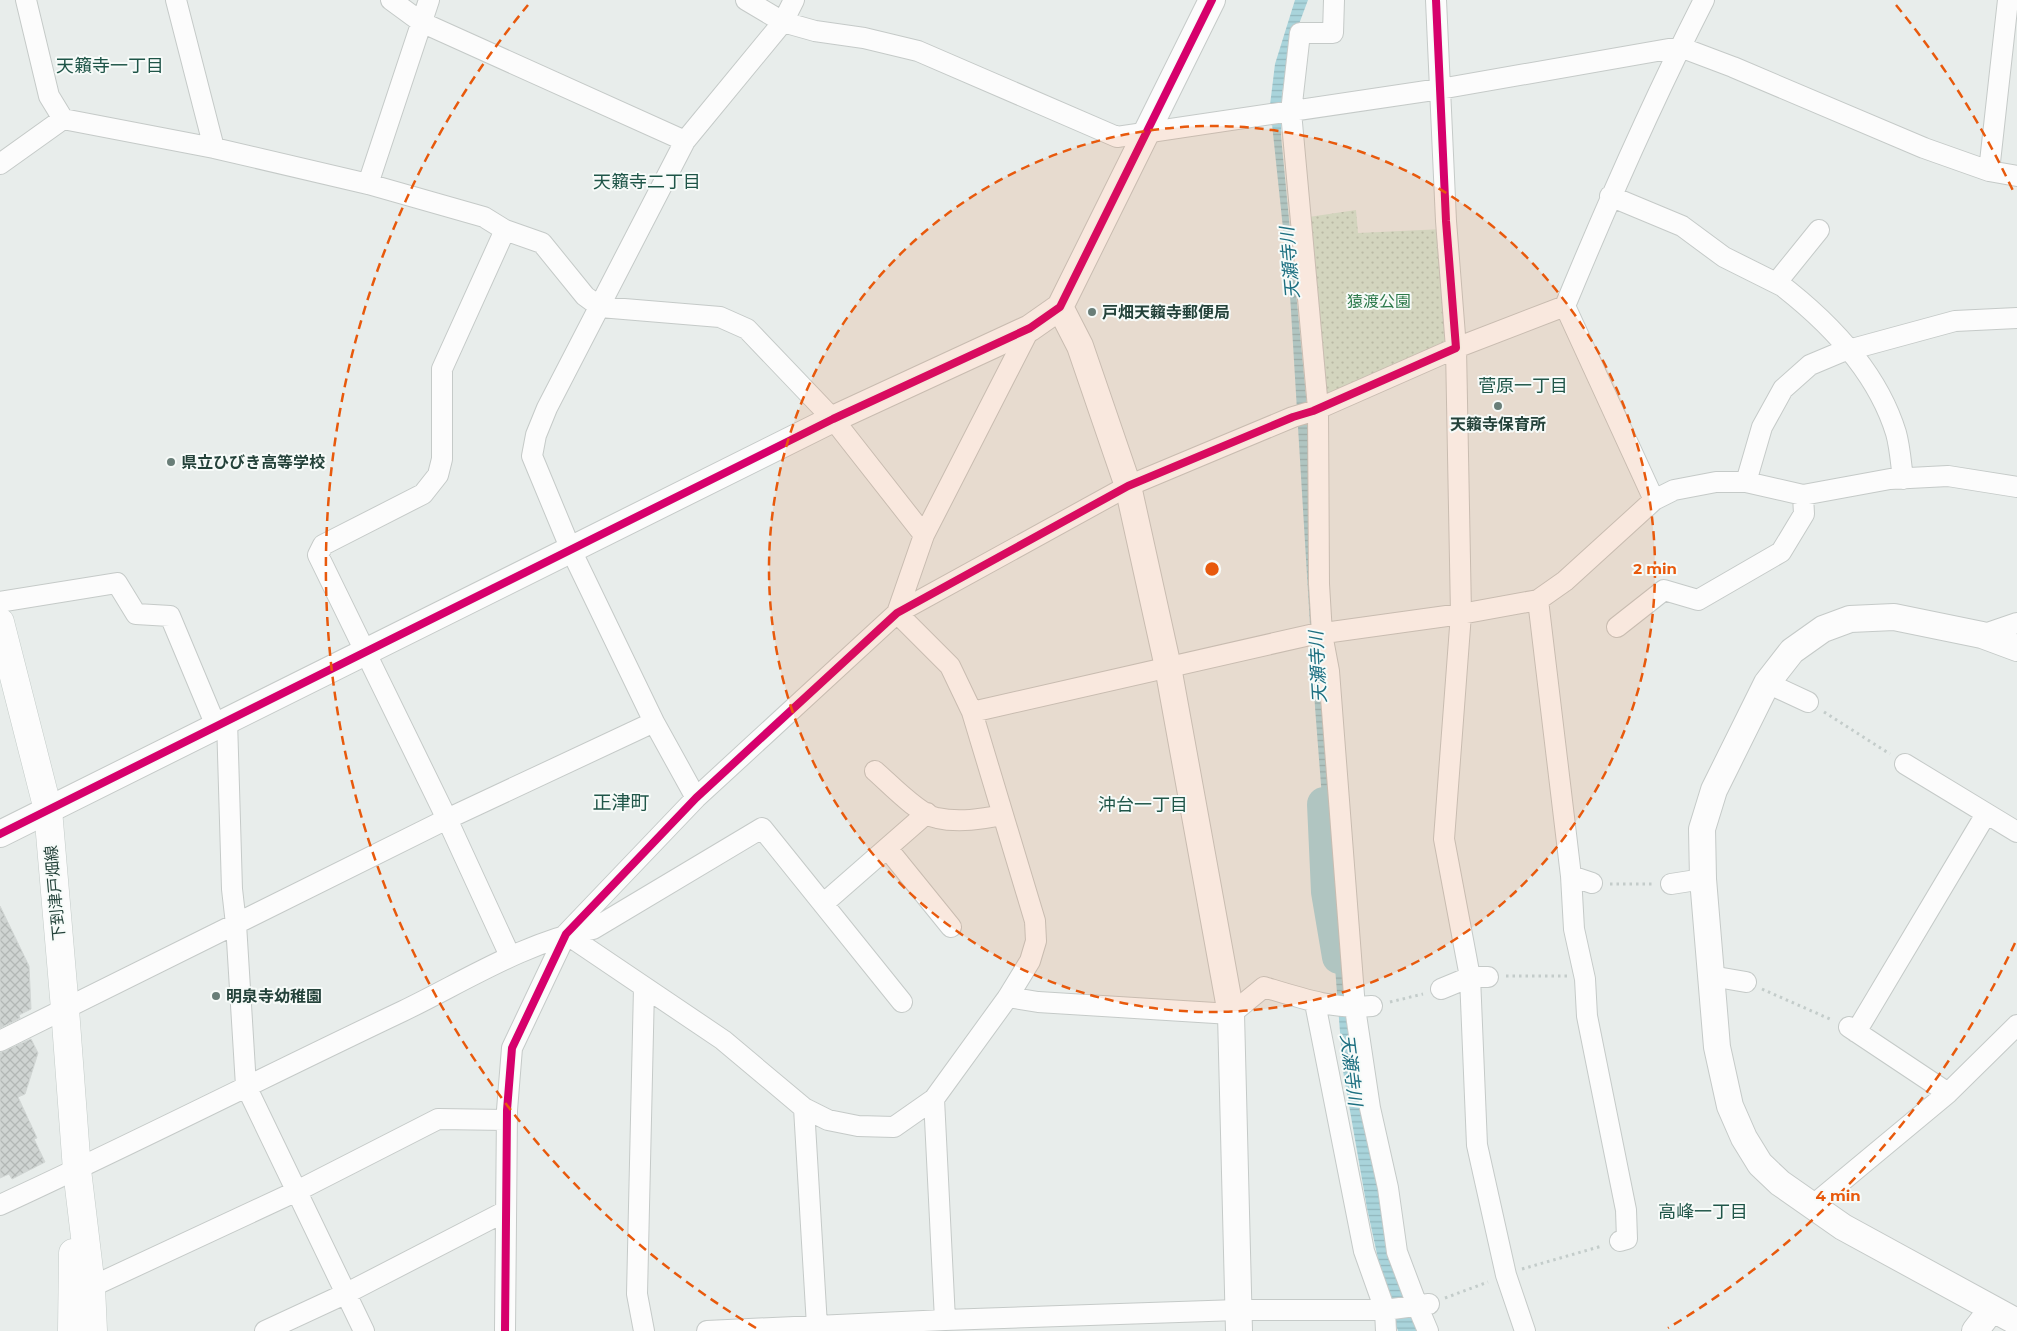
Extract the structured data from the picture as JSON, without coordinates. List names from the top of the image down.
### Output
{
  "streets": {
    "main road": ["下到津戸畑線"]
  },
  "districts": [
    "天籟寺一丁目",
    "天籟寺二丁目",
    "菅原一丁目",
    "正津町",
    "沖台一丁目",
    "高峰一丁目"
  ],
  "water": ["天瀬寺川"],
  "parks": ["猿渡公園"],
  "places": [
    "戸畑天籟寺郵便局",
    "天籟寺保育所",
    "県立ひびき高等学校",
    "明泉寺幼稚園"
  ],
  "rings": ["2 min", "4 min"]
}
